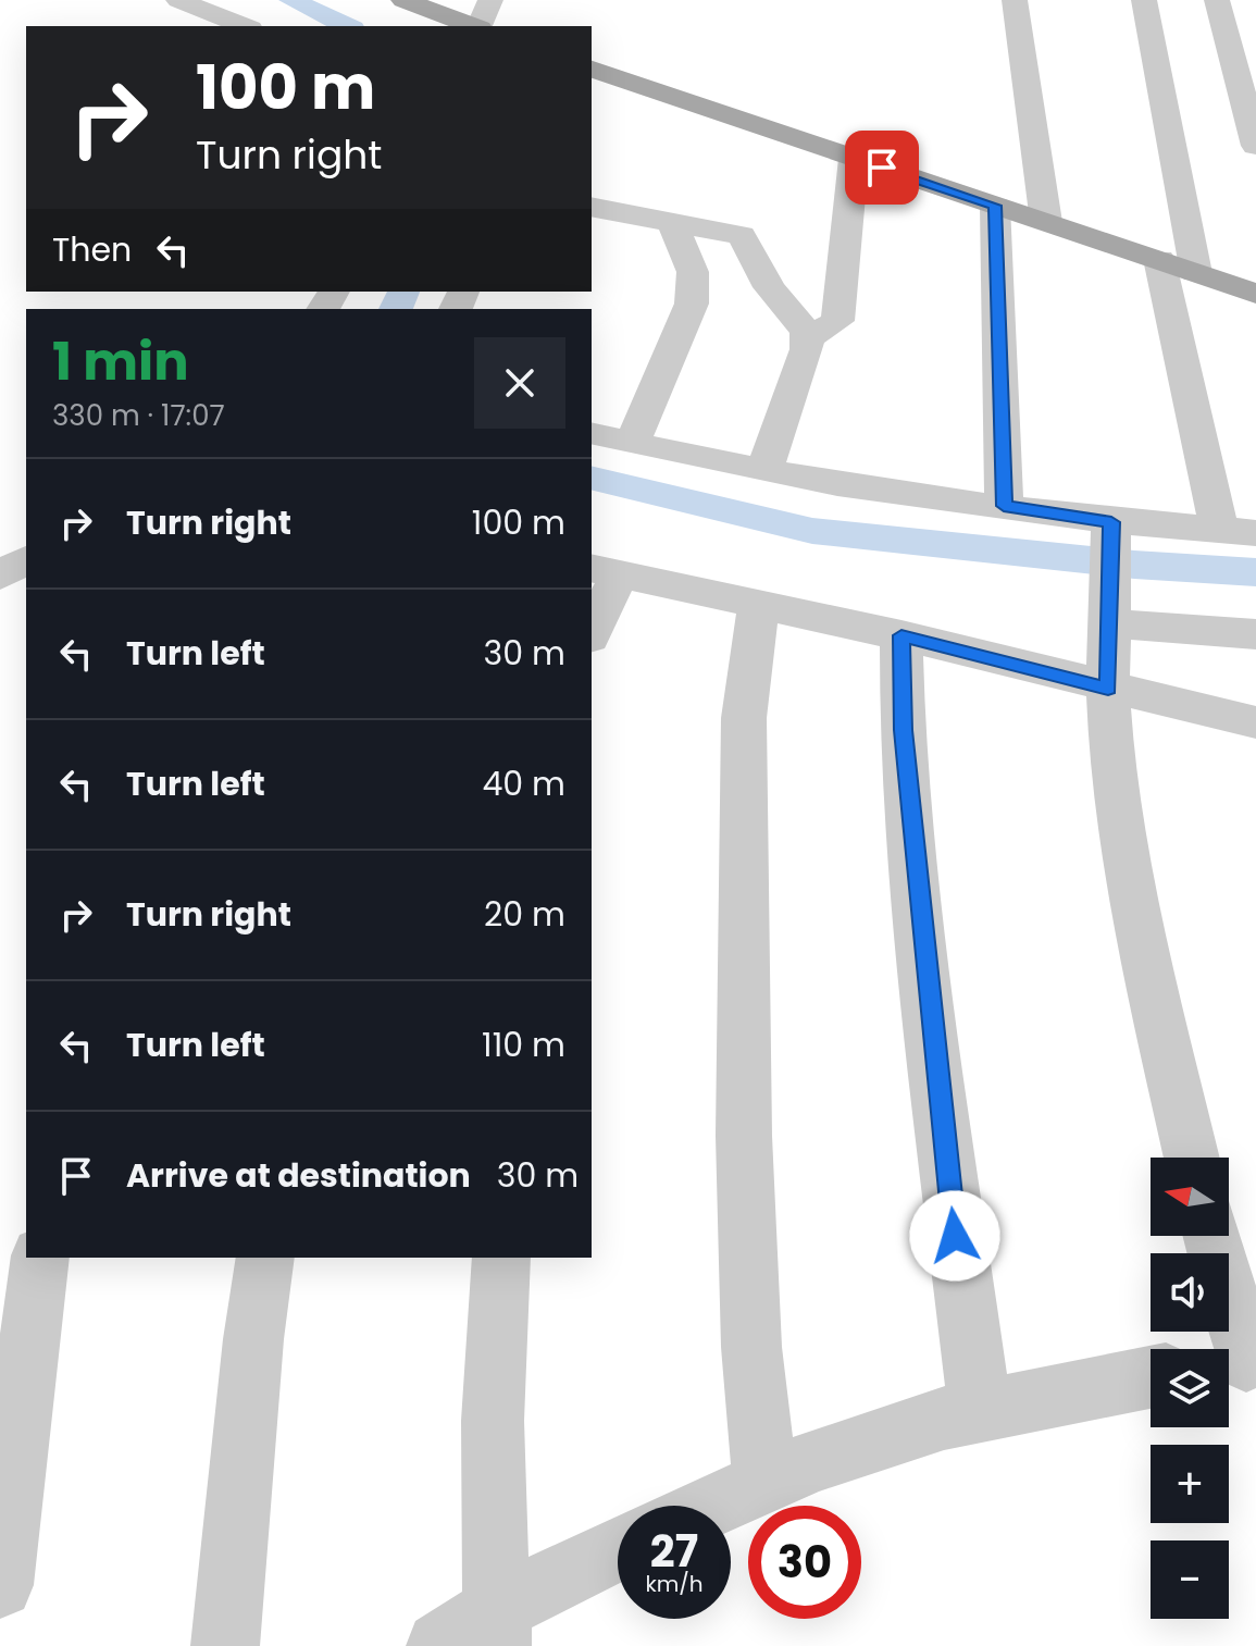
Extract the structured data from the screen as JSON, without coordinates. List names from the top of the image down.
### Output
{
  "north": "left",
  "page": {
    "turn": ["100 m", "Turn right"],
    "then": "Then",
    "heading": ["1 min", "330 m · 17:07"],
    "list": [
      {
        "name": "Turn right",
        "value": "100 m"
      },
      {
        "name": "Turn left",
        "value": "30 m"
      },
      {
        "name": "Turn left",
        "value": "40 m"
      },
      {
        "name": "Turn right",
        "value": "20 m"
      },
      {
        "name": "Turn left",
        "value": "110 m"
      },
      {
        "name": "Arrive at destination",
        "value": "30 m"
      }
    ],
    "map_buttons": ["+", "−"],
    "speed": "27 km/h",
    "limit": "30"
  }
}
